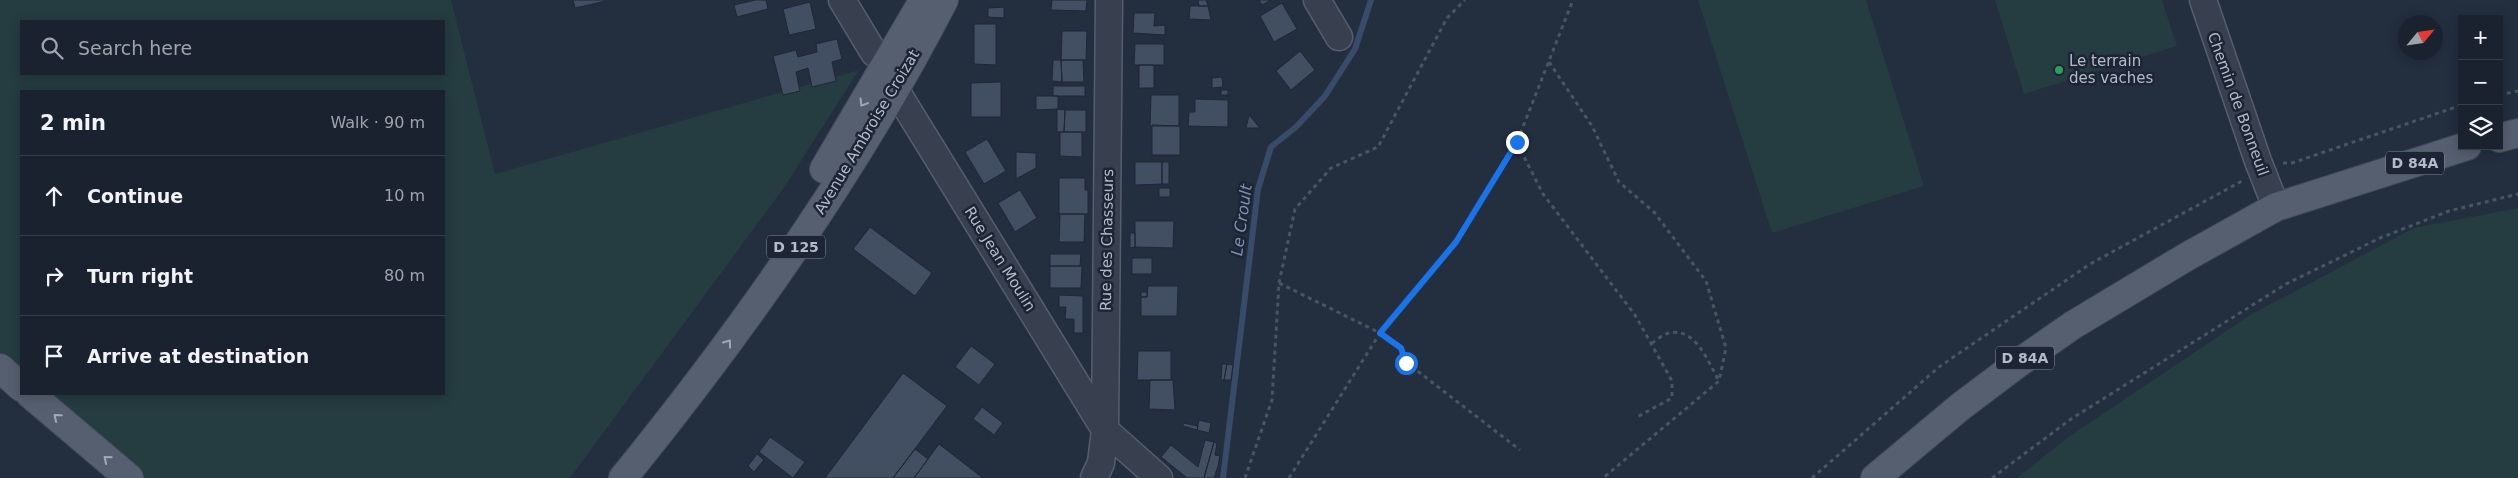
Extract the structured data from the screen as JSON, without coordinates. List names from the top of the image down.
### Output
{
  "streets": {
    "main road": ["Avenue Ambroise Croizat", "D 84A", "D 125"],
    "street": ["Chemin de Bonneuil", "Rue des Chasseurs", "Rue Jean Moulin"]
  },
  "crossings": [
    ["Chemin de Bonneuil", "D 84A"],
    ["Avenue Ambroise Croizat", "Rue Jean Moulin"],
    ["Rue des Chasseurs", "Rue Jean Moulin"]
  ],
  "water": ["Le Croult"],
  "places": ["Le terrain des vaches"],
  "north": "top right",
  "page": {
    "map_buttons": ["+", "−"],
    "search": "Search here",
    "heading": ["2 min", "Walk · 90 m"],
    "list": [
      ["Continue", "10 m"],
      ["Turn right", "80 m"],
      "Arrive at destination"
    ]
  }
}
